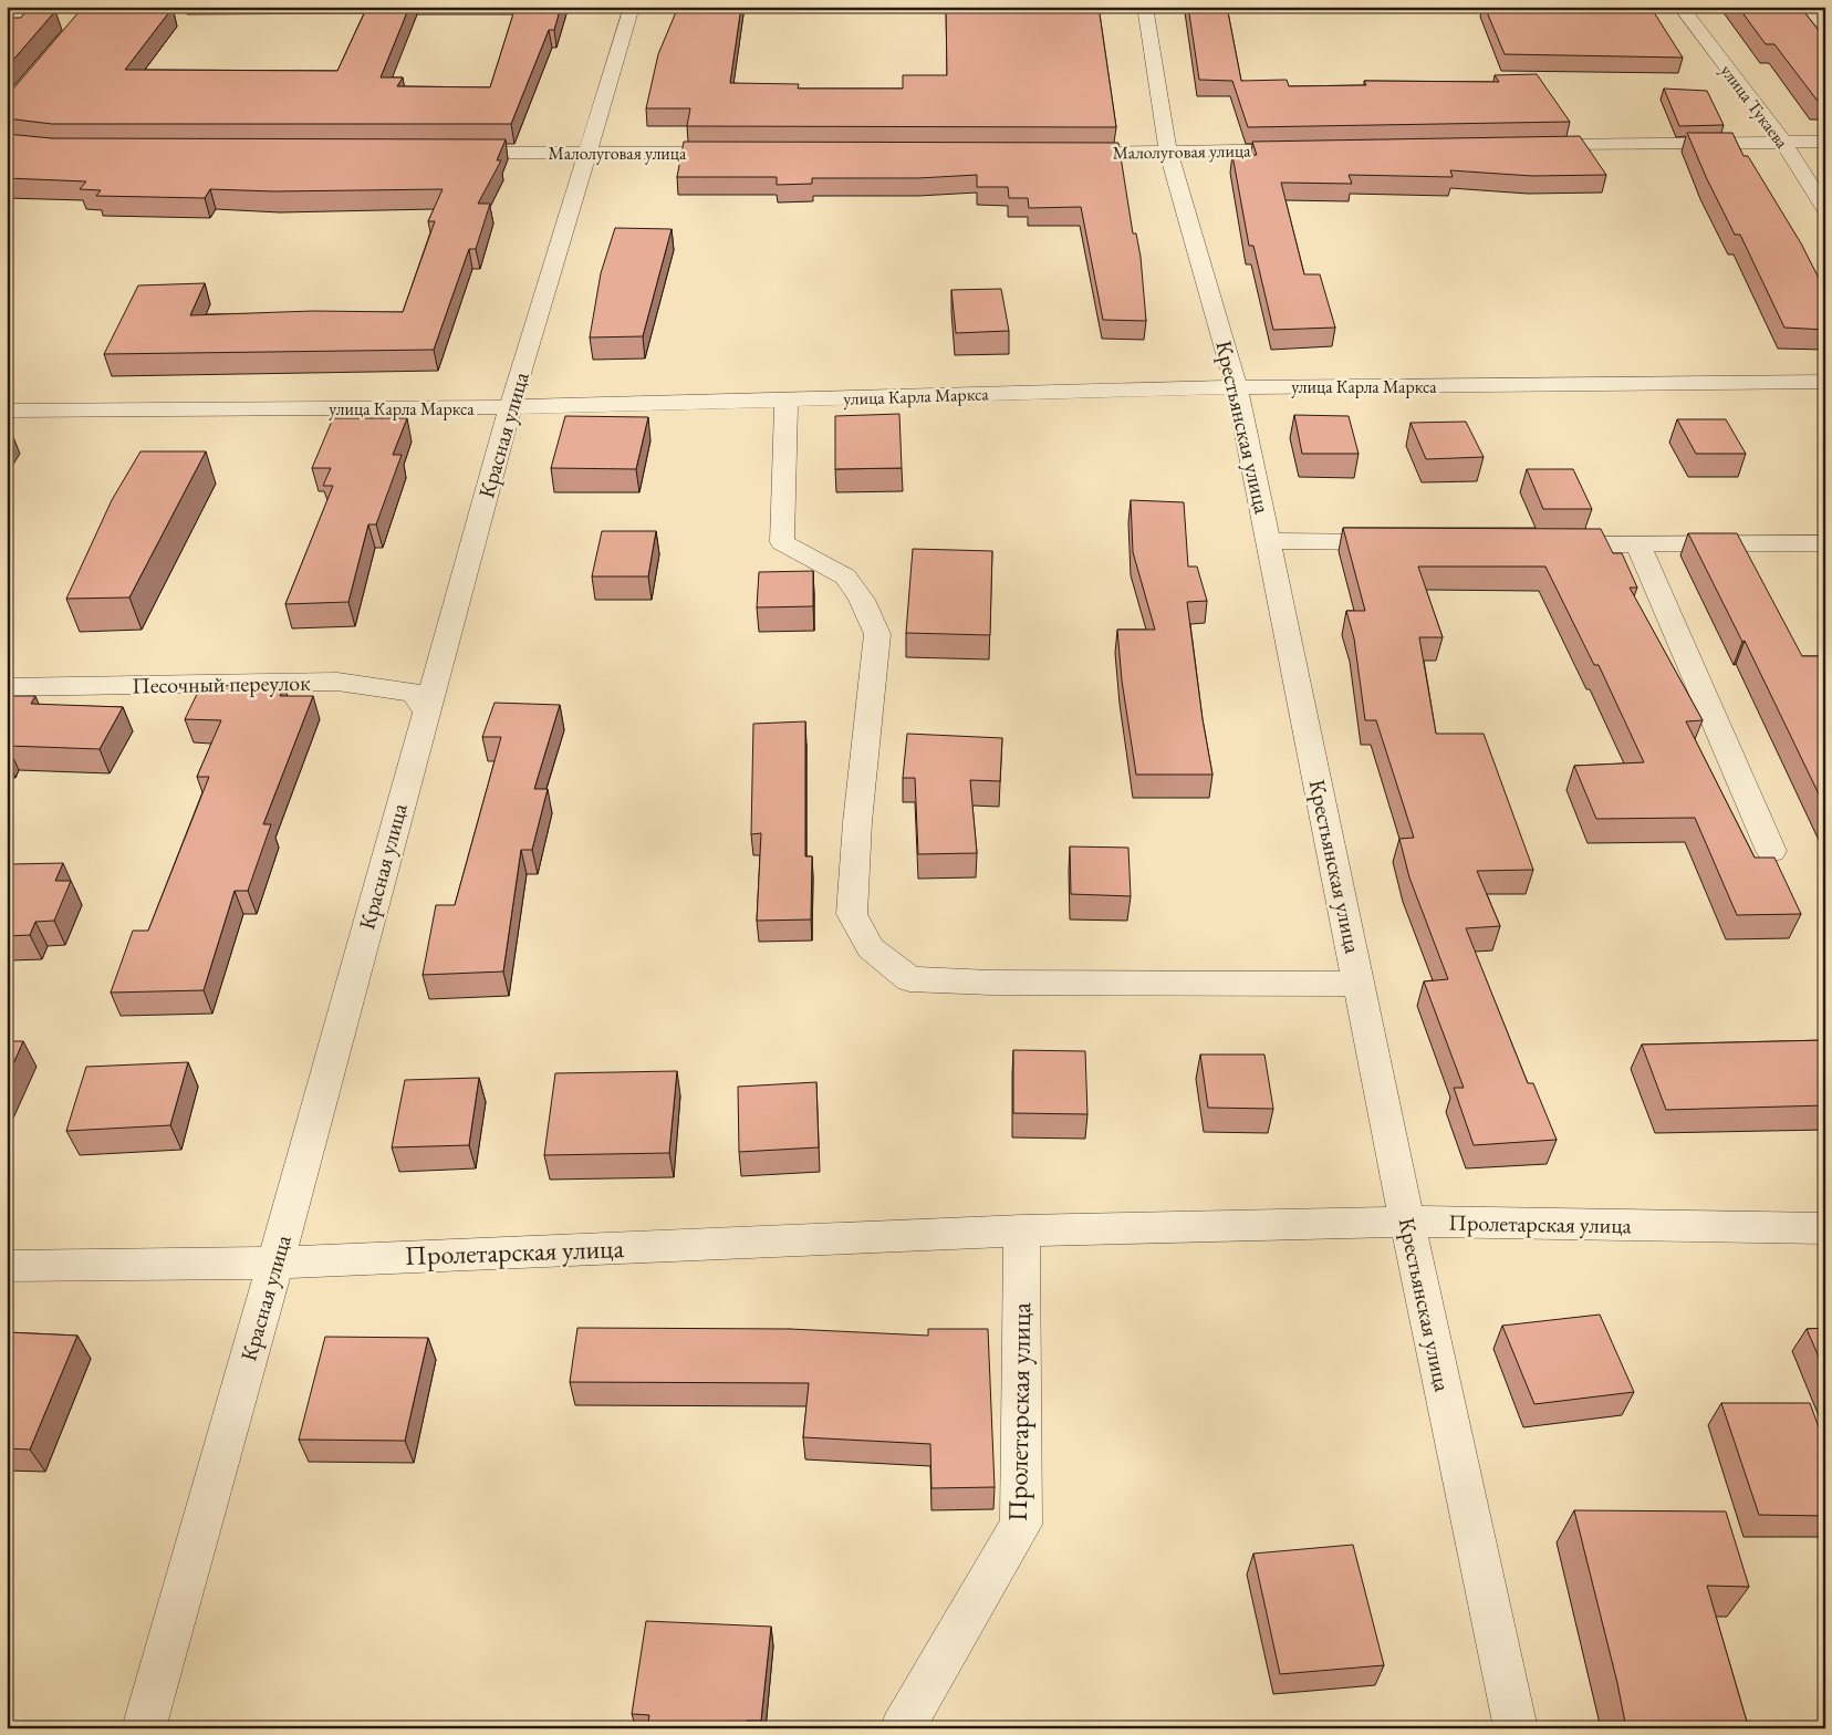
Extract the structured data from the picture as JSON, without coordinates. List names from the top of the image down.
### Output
{
  "streets": {
    "street": [
      "улица Тукаева",
      "Малолуговая улица",
      "улица Карла Маркса",
      "Крестьянская улица",
      "Красная улица",
      "Песочный переулок",
      "Пролетарская улица"
    ]
  },
  "crossings": [
    ["Малолуговая улица", "Крестьянская улица"],
    ["Малолуговая улица", "Красная улица"],
    ["улица Карла Маркса", "Крестьянская улица"],
    ["улица Карла Маркса", "Красная улица"],
    ["Крестьянская улица", "Пролетарская улица"],
    ["Красная улица", "Песочный переулок"],
    ["Красная улица", "Пролетарская улица"]
  ]
}
